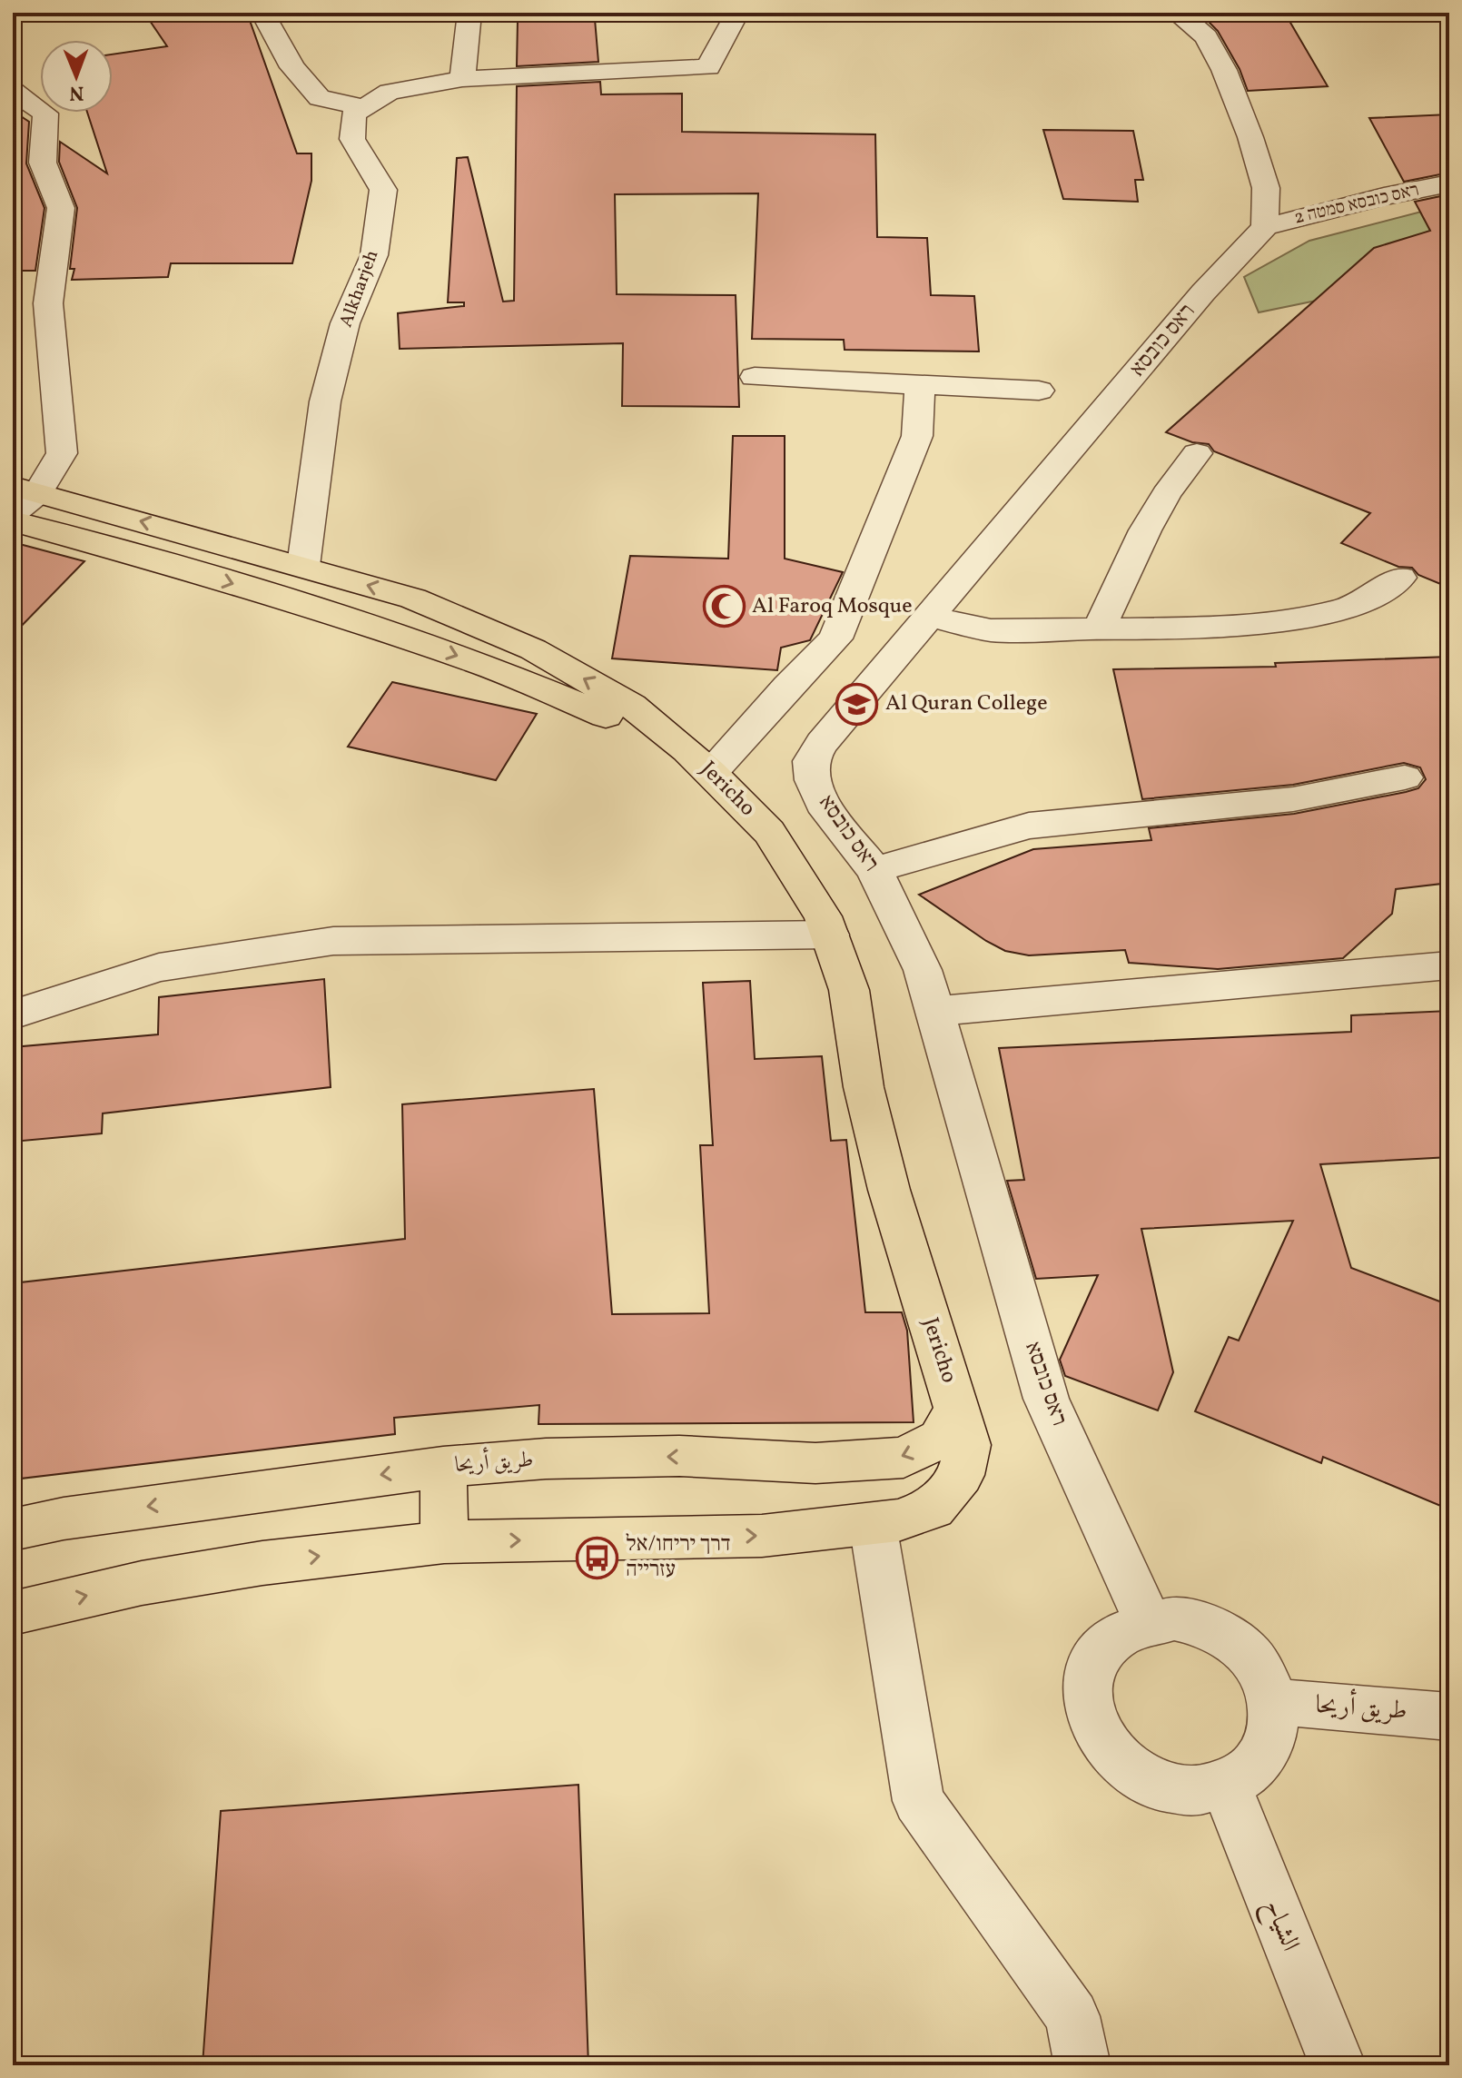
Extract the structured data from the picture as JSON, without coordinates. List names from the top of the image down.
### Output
{
  "streets": {
    "main road": ["Jericho", "طريق أريحا"],
    "street": [
      "ראס כובסא סמטה 2",
      "Alkharjeh",
      "ראס כובסא",
      "الشياح"
    ]
  },
  "crossings": [
    ["ראס כובסא סמטה 2", "ראס כובסא"],
    ["Alkharjeh", "Jericho"],
    ["ראס כובסא", "طريق أريحا"],
    ["ראס כובסא", "الشياح"],
    ["Jericho", "طريق أريحا"],
    ["طريق أريحا", "الشياح"]
  ],
  "places": {
    "mosque": ["Al Faroq Mosque"],
    "school or university": ["Al Quran College"],
    "bus stop": ["דרך יריחו/אל עזרייה"]
  },
  "north": "bottom"
}
